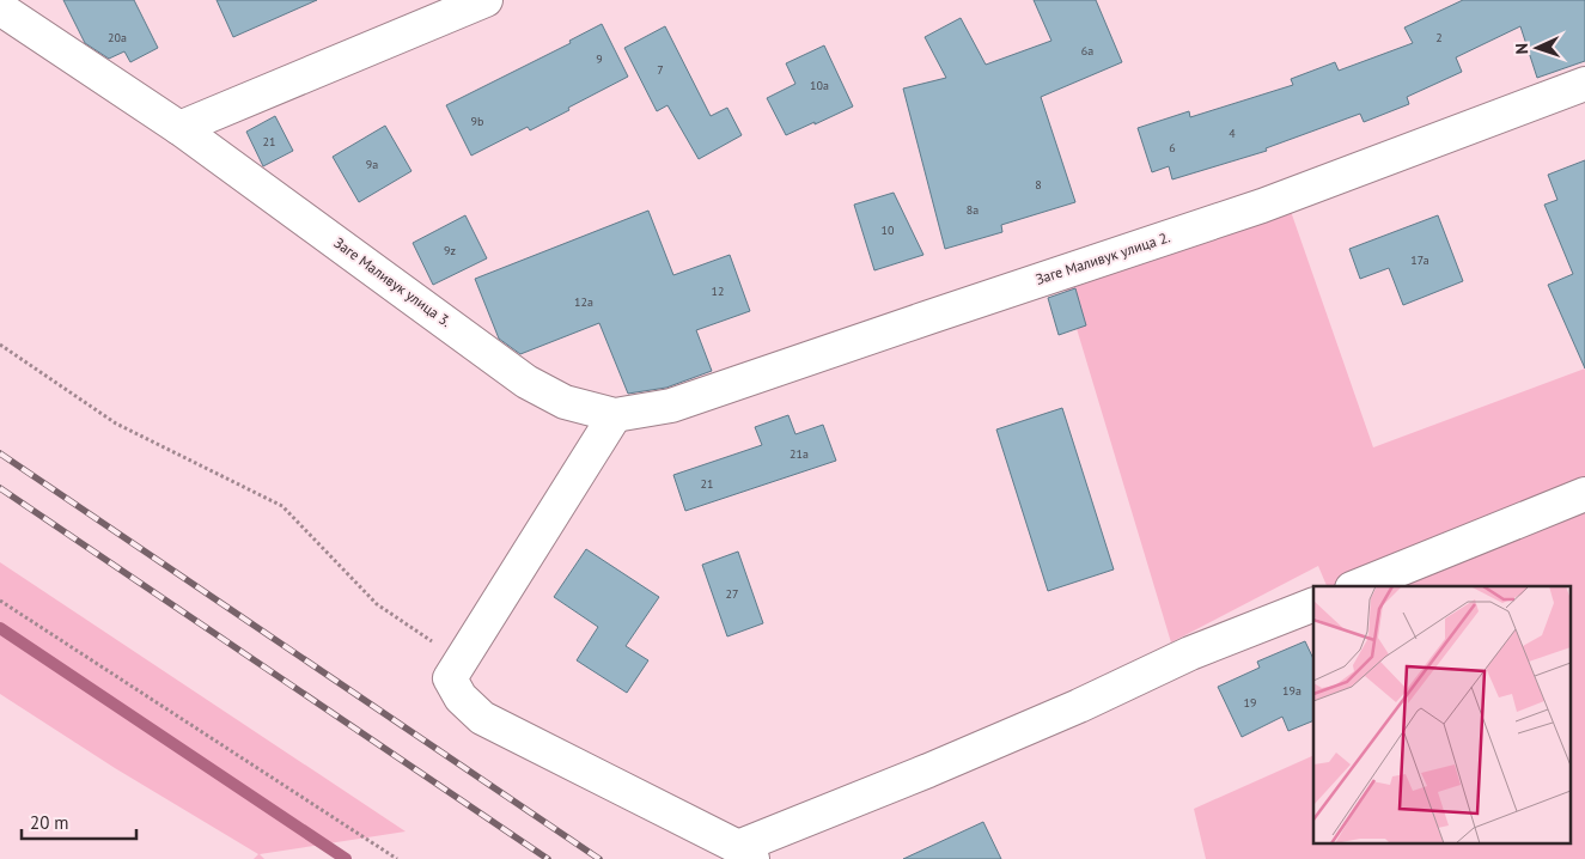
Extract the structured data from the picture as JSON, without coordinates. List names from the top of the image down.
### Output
{
  "streets": {
    "street": ["Заге Маливук улица 2.", "Заге Маливук улица 3."]
  },
  "crossings": [
    ["Заге Маливук улица 2.", "Заге Маливук улица 3."]
  ],
  "house_numbers": [
    "20a",
    "2",
    "6a",
    "9",
    "7",
    "10a",
    "9b",
    "4",
    "21",
    "6",
    "9a",
    "8",
    "8a",
    "10",
    "9z",
    "17a",
    "12",
    "12a",
    "21a",
    "21",
    "27",
    "19a",
    "19"
  ],
  "scale_bar": "20 m",
  "north": "left"
}
